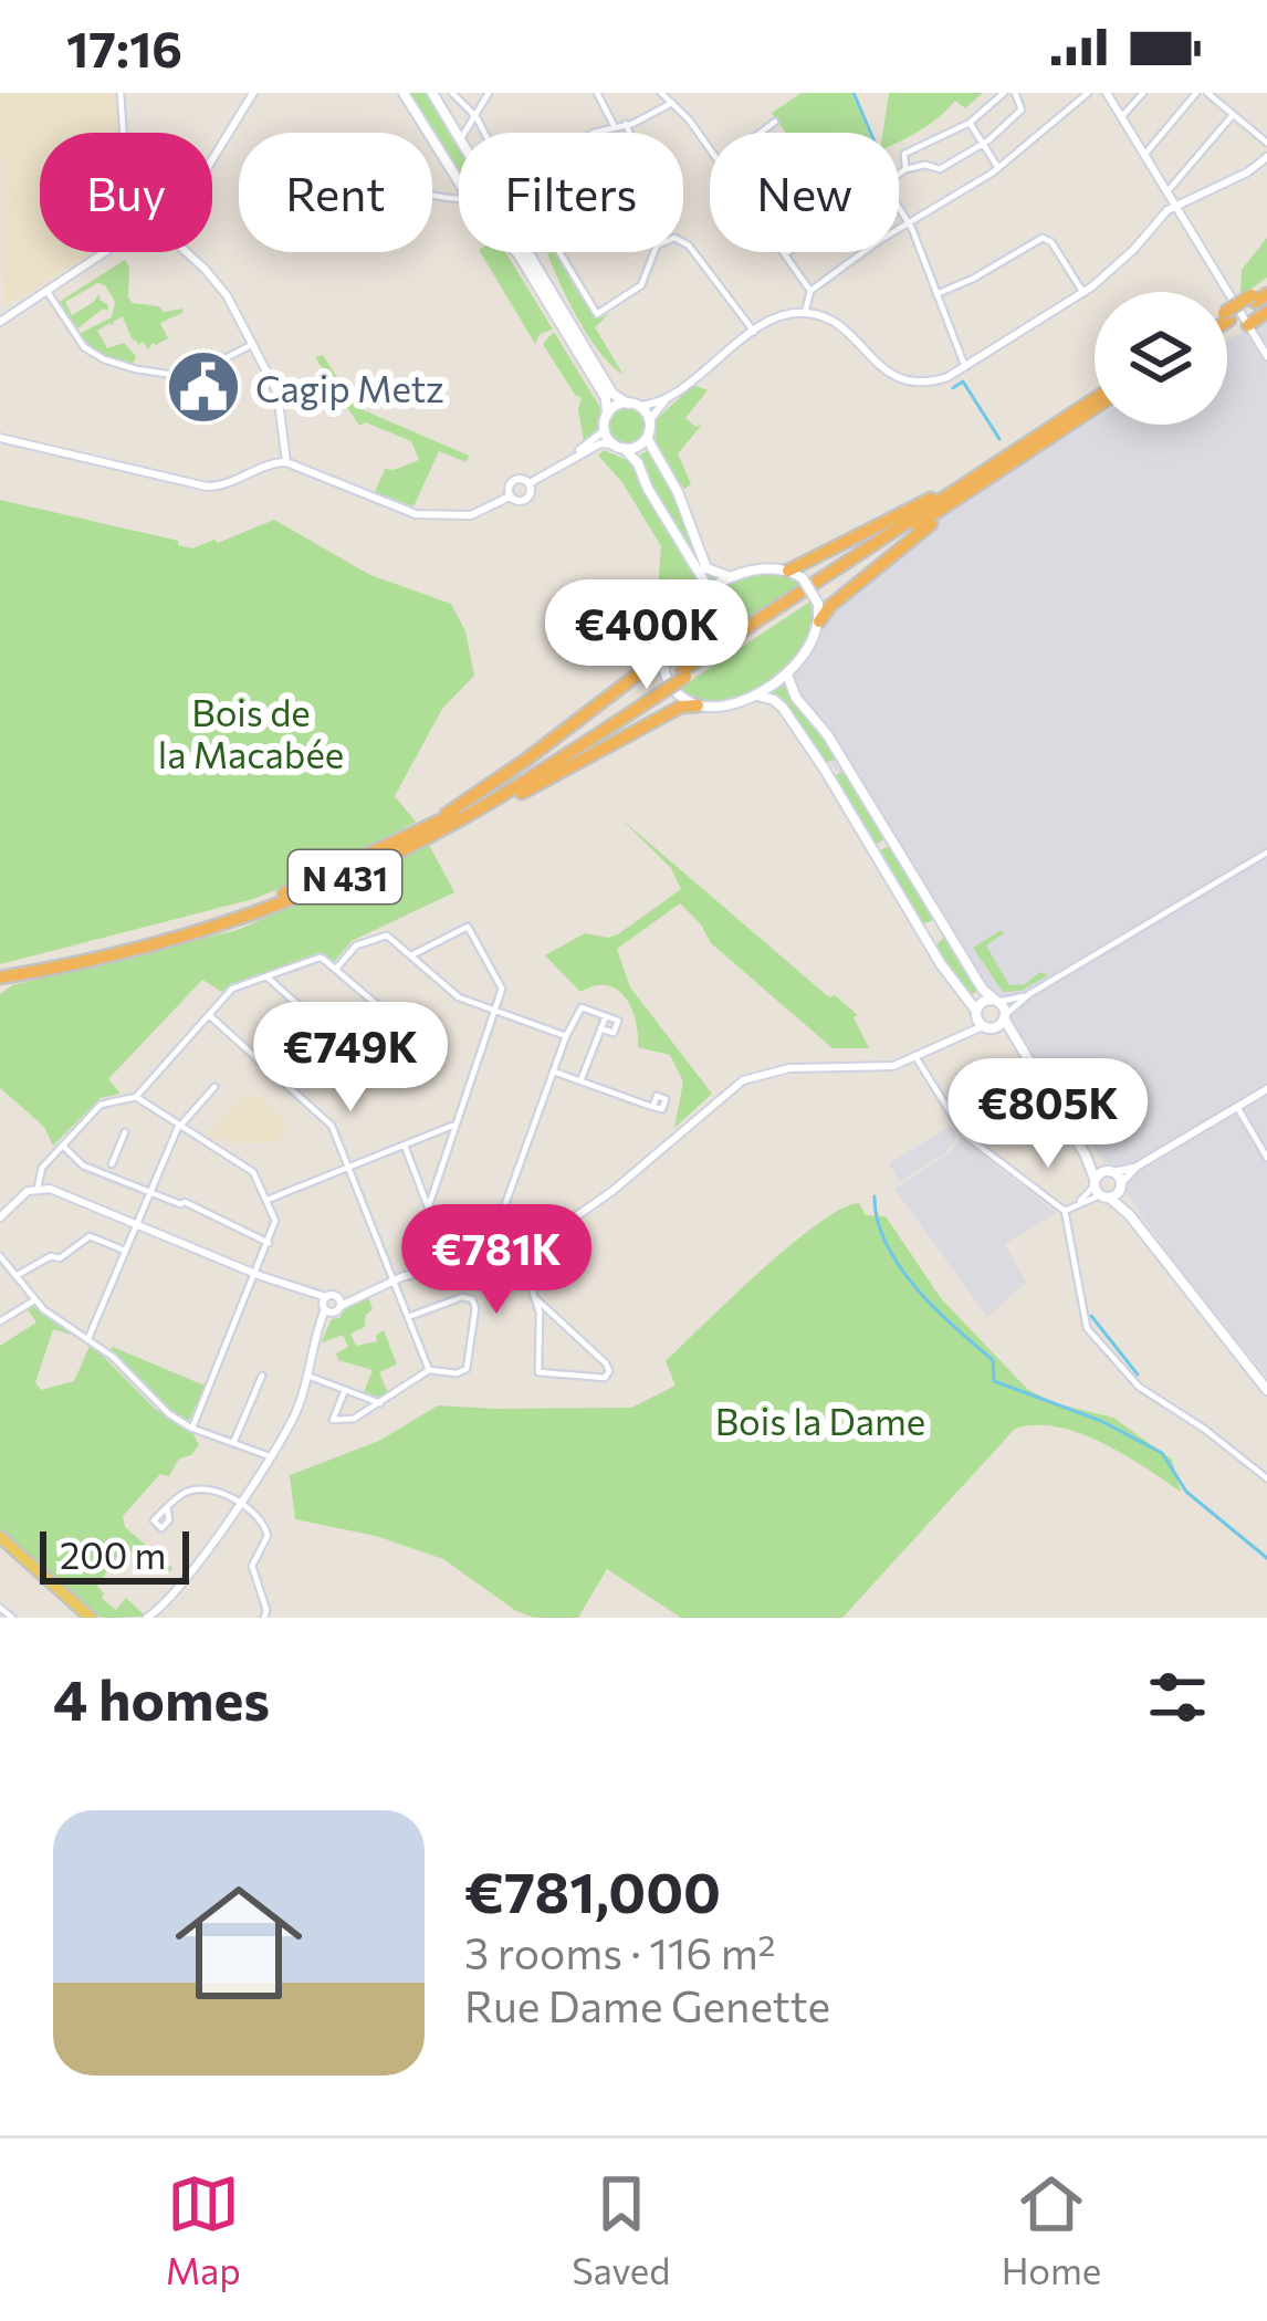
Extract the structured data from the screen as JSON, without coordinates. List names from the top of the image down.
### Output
{
  "streets": {
    "highway": ["N 431"]
  },
  "parks": ["Bois de la Macabée", "Bois la Dame"],
  "places": {
    "public building": ["Cagip Metz"]
  },
  "scale_bar": "200 m",
  "page": {
    "status": "17:16",
    "chip": [
      "Buy",
      "Rent",
      "Filters",
      "New"
    ],
    "price": [
      "€400K",
      "€749K",
      "€805K",
      "€781K"
    ],
    "scale": "200 m",
    "heading": "4 homes",
    "list": [
      {
        "name": "€781,000",
        "note": "3 rooms · 116 m² · Rue Dame Genette"
      }
    ],
    "tabs": ["Map", "Saved", "Home"]
  }
}
